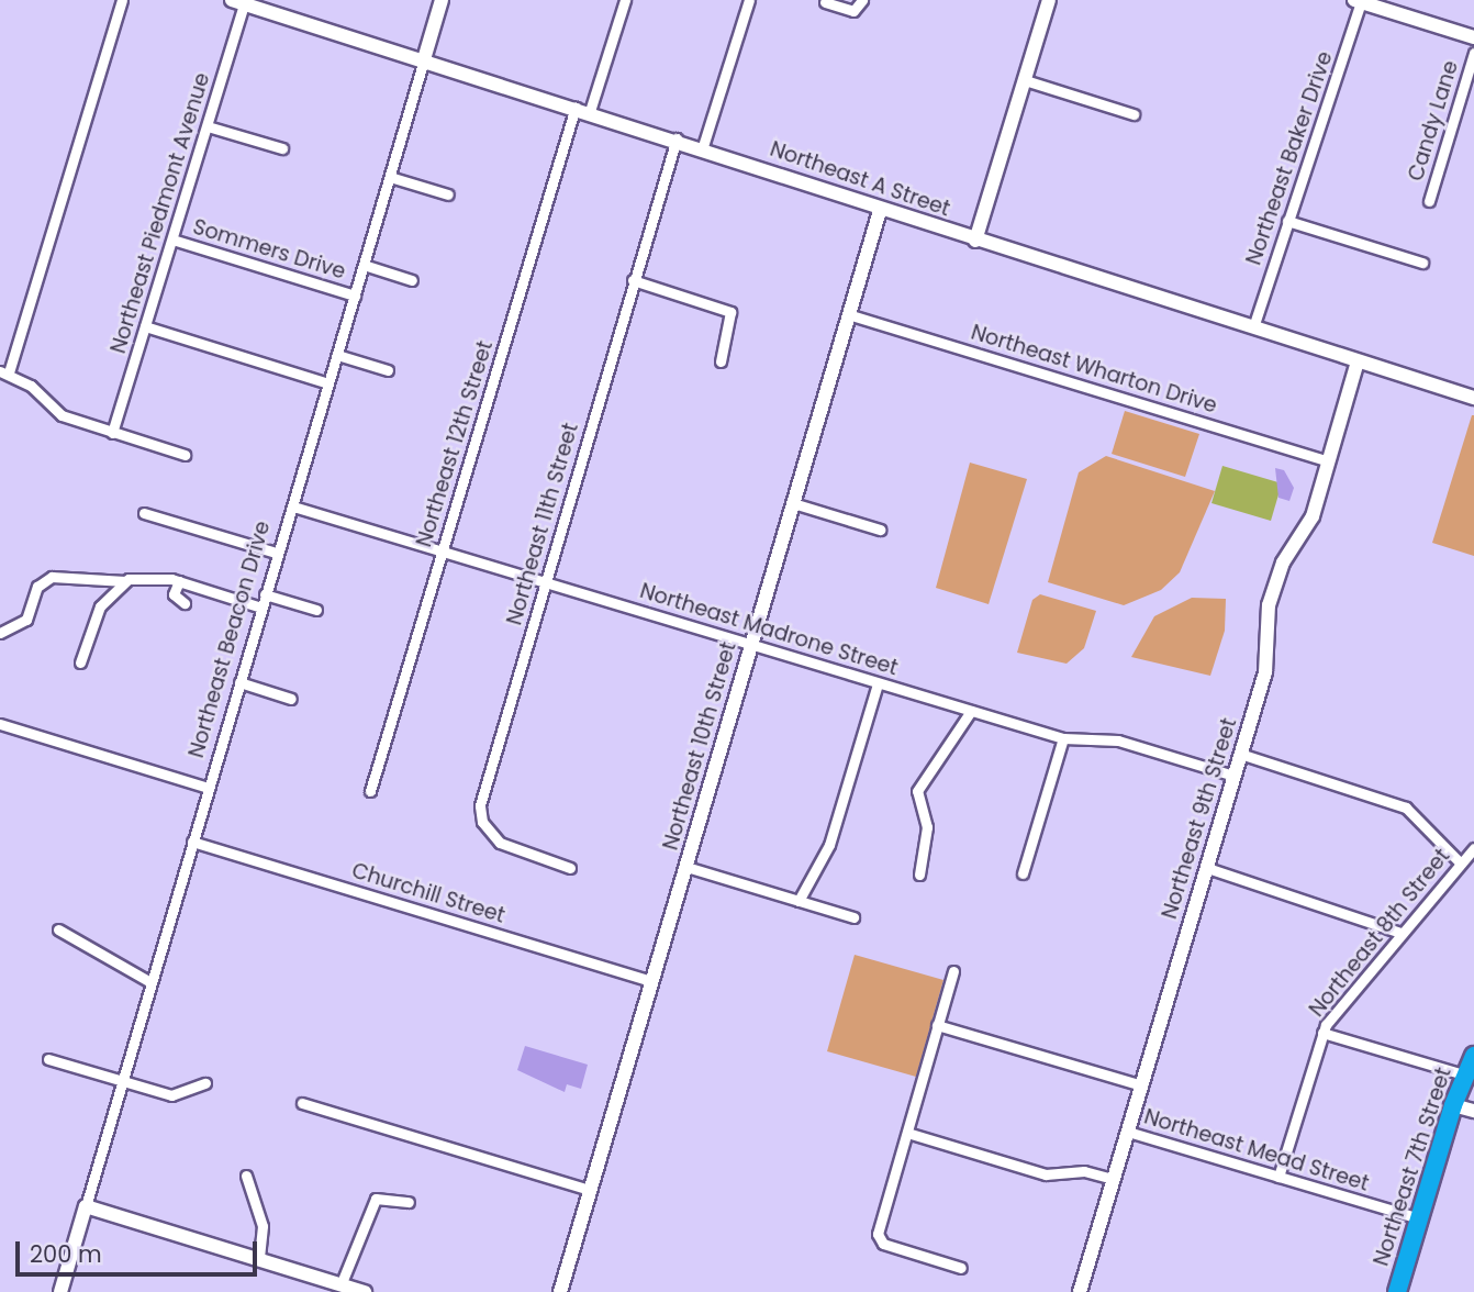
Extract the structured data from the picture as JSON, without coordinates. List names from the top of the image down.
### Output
{
  "streets": {
    "highway": ["Northeast 7th Street"],
    "street": [
      "Candy Lane",
      "Northeast Baker Drive",
      "Northeast A Street",
      "Northeast Piedmont Avenue",
      "Sommers Drive",
      "Northeast Wharton Drive",
      "Northeast 12th Street",
      "Northeast 11th Street",
      "Northeast Madrone Street",
      "Northeast Beacon Drive",
      "Northeast 10th Street",
      "Northeast 9th Street",
      "Churchill Street",
      "Northeast 8th Street",
      "Northeast Mead Street"
    ]
  },
  "crossings": [
    ["Northeast Baker Drive", "Northeast A Street"],
    ["Northeast A Street", "Northeast Piedmont Avenue"],
    ["Northeast A Street", "Northeast 12th Street"],
    ["Northeast A Street", "Northeast 11th Street"],
    ["Northeast A Street", "Northeast Beacon Drive"],
    ["Northeast A Street", "Northeast 10th Street"],
    ["Northeast A Street", "Northeast 9th Street"],
    ["Northeast Piedmont Avenue", "Sommers Drive"],
    ["Sommers Drive", "Northeast Beacon Drive"],
    ["Northeast Wharton Drive", "Northeast 10th Street"],
    ["Northeast Wharton Drive", "Northeast 9th Street"],
    ["Northeast 12th Street", "Northeast Madrone Street"],
    ["Northeast 11th Street", "Northeast Madrone Street"],
    ["Northeast Madrone Street", "Northeast Beacon Drive"],
    ["Northeast Madrone Street", "Northeast 10th Street"],
    ["Northeast Madrone Street", "Northeast 9th Street"],
    ["Northeast Beacon Drive", "Churchill Street"],
    ["Northeast 10th Street", "Churchill Street"],
    ["Northeast 9th Street", "Northeast Mead Street"],
    ["Northeast 8th Street", "Northeast Mead Street"],
    ["Northeast Mead Street", "Northeast 7th Street"]
  ],
  "scale_bar": "200 m"
}
